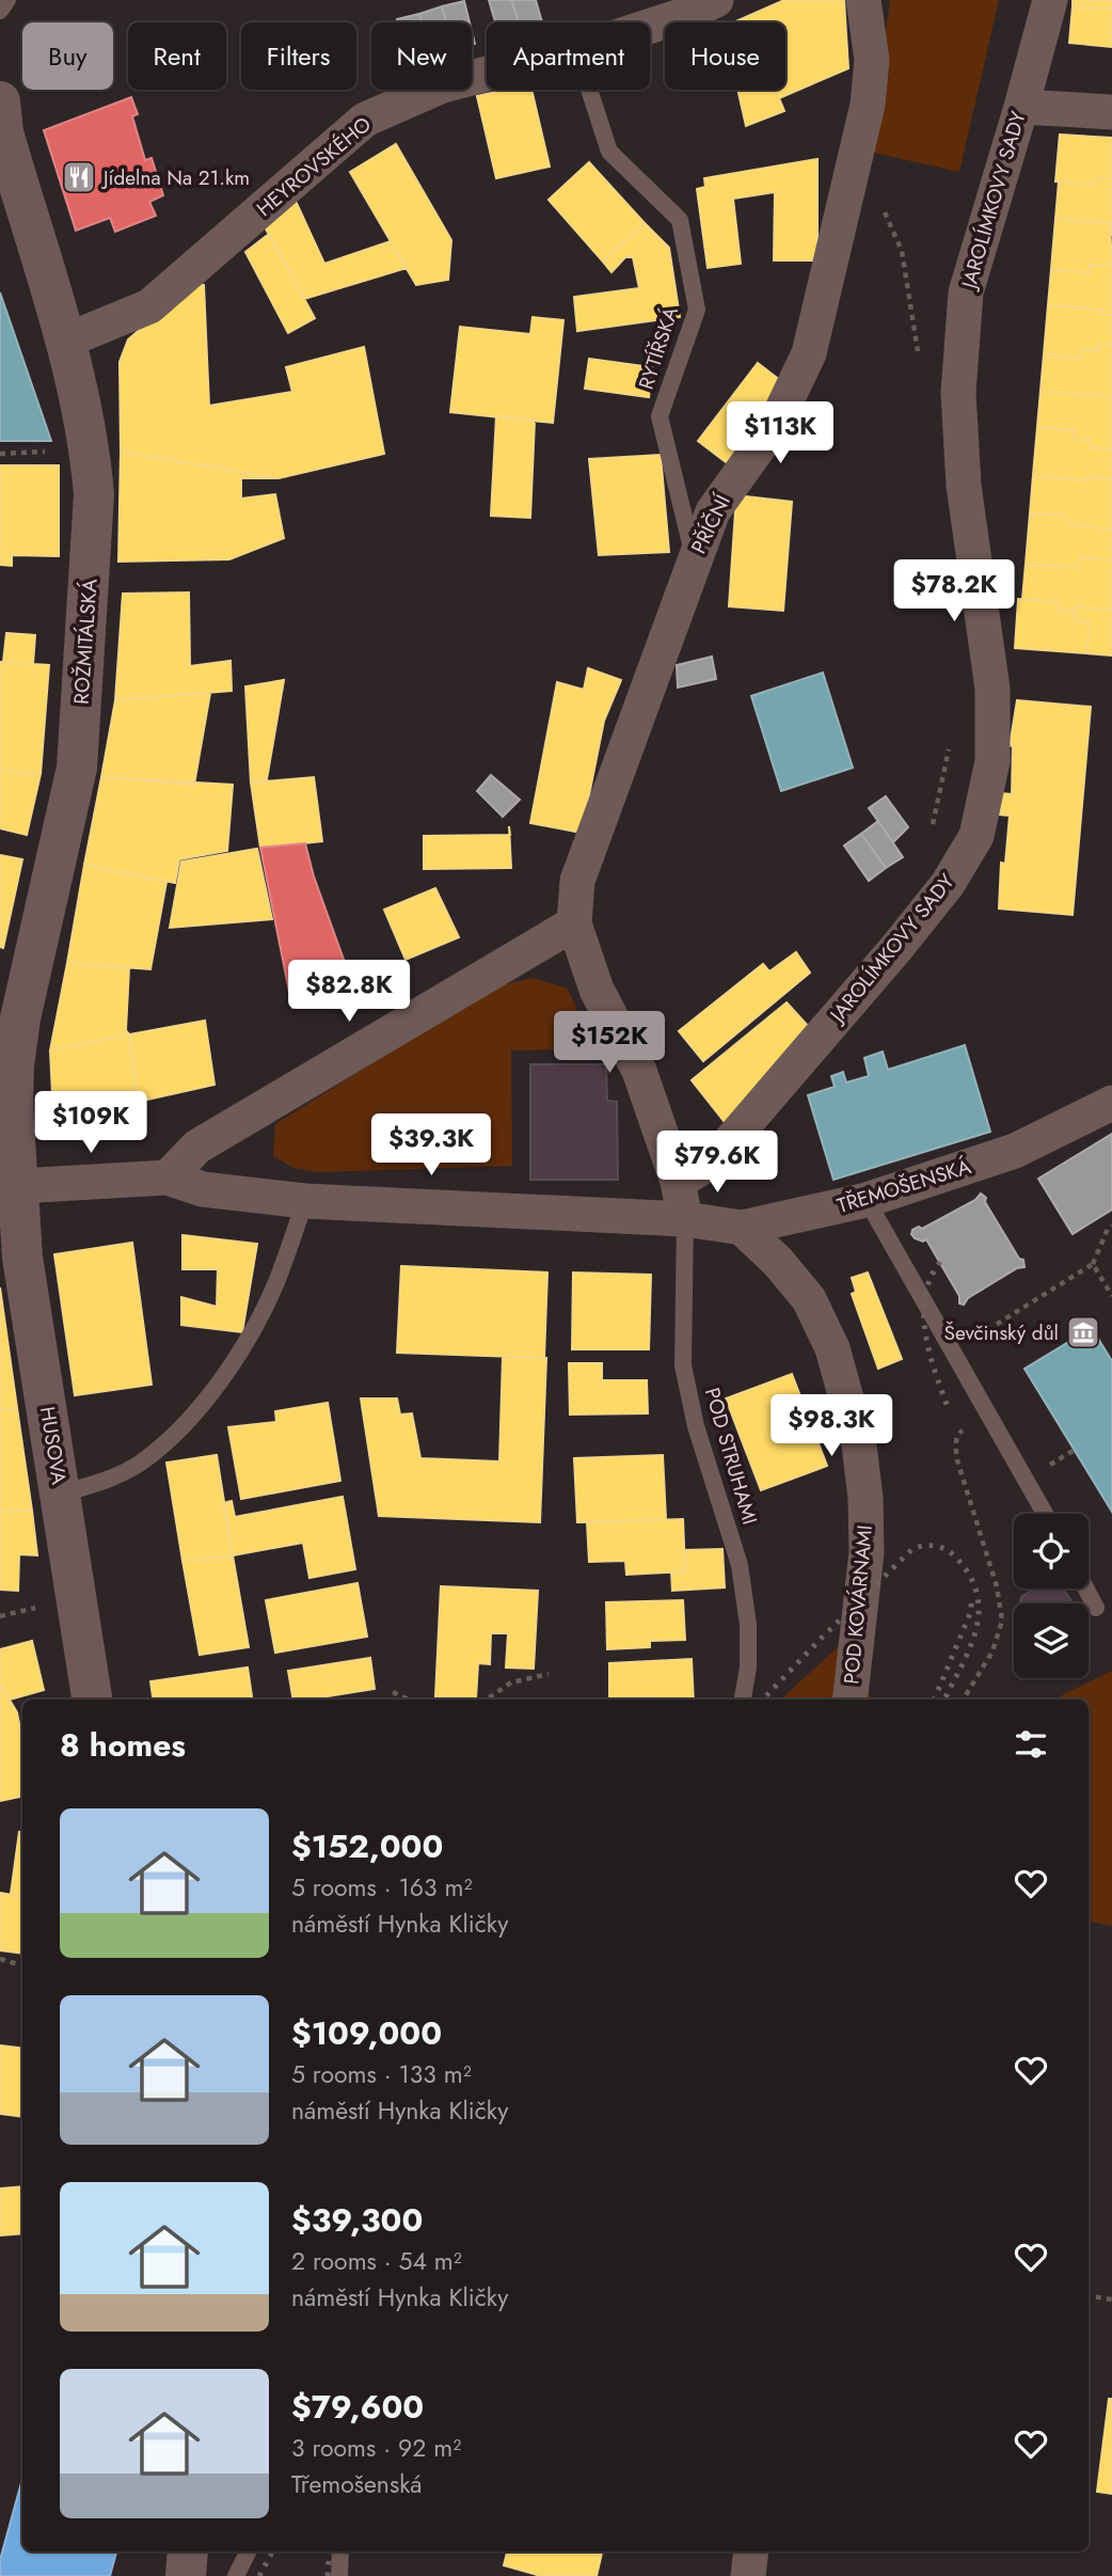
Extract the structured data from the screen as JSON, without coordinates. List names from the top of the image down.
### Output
{
  "streets": {
    "main road": ["ROŽMITÁLSKÁ", "HUSOVA"],
    "street": [
      "HEYROVSKÉHO",
      "JAROLÍMKOVY SADY",
      "PŘÍČNÍ",
      "TŘEMOŠENSKÁ",
      "POD KOVÁRNAMI"
    ],
    "lane": ["RYTÍŘSKÁ", "POD STRUHAMI"]
  },
  "crossings": [
    ["HEYROVSKÉHO", "ROŽMITÁLSKÁ"],
    ["RYTÍŘSKÁ", "PŘÍČNÍ"],
    ["ROŽMITÁLSKÁ", "HUSOVA"],
    ["TŘEMOŠENSKÁ", "POD STRUHAMI"],
    ["TŘEMOŠENSKÁ", "POD KOVÁRNAMI"]
  ],
  "places": {
    "restaurant": ["Jídelna Na 21.km"],
    "museum": ["Ševčinský důl"]
  },
  "page": {
    "chip": [
      "Buy",
      "Rent",
      "Filters",
      "New",
      "Apartment",
      "House"
    ],
    "price": [
      "$113K",
      "$78.2K",
      "$82.8K",
      "$152K",
      "$109K",
      "$39.3K",
      "$79.6K",
      "$98.3K"
    ],
    "heading": "8 homes",
    "list": [
      {
        "name": "$152,000",
        "note": "5 rooms · 163 m² · náměstí Hynka Kličky"
      },
      {
        "name": "$109,000",
        "note": "5 rooms · 133 m² · náměstí Hynka Kličky"
      },
      {
        "name": "$39,300",
        "note": "2 rooms · 54 m² · náměstí Hynka Kličky"
      },
      {
        "name": "$79,600",
        "note": "3 rooms · 92 m² · Třemošenská"
      }
    ]
  }
}
